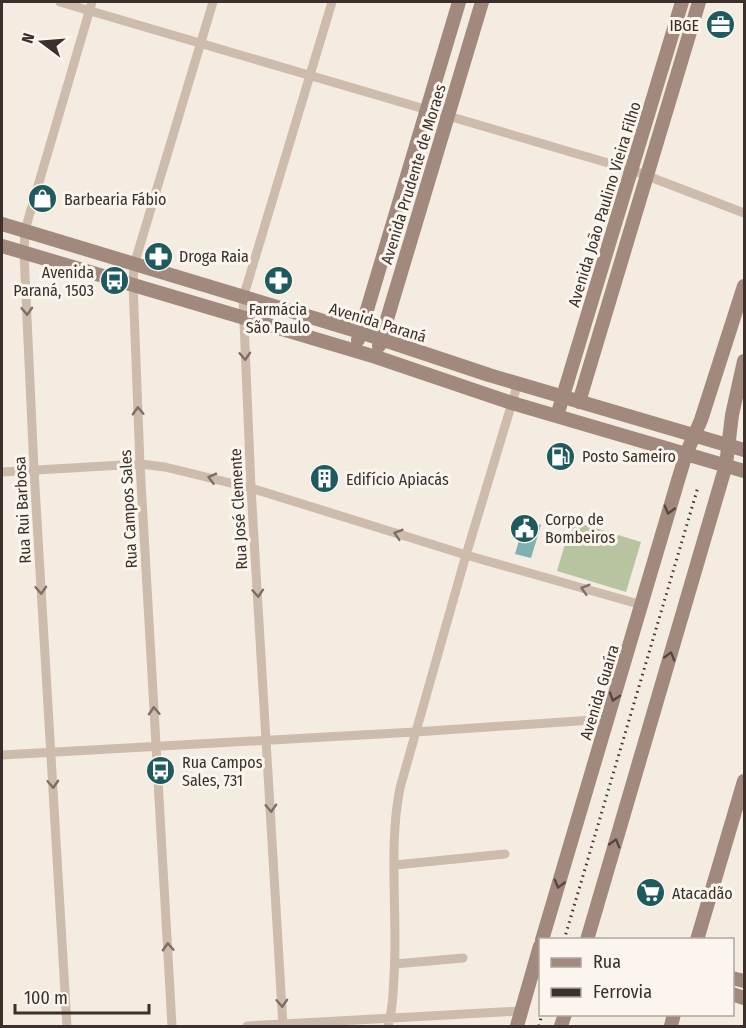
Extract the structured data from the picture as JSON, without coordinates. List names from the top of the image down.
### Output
{
  "streets": {
    "main road": [
      "Avenida Prudente de Moraes",
      "Avenida João Paulino Vieira Filho",
      "Avenida Paraná",
      "Avenida Guaíra"
    ],
    "street": ["Rua Campos Sales", "Rua José Clemente", "Rua Rui Barbosa"]
  },
  "crossings": [
    ["Avenida Prudente de Moraes", "Avenida Paraná"],
    ["Avenida João Paulino Vieira Filho", "Avenida Paraná"],
    ["Avenida Paraná", "Rua Campos Sales"],
    ["Avenida Paraná", "Rua José Clemente"],
    ["Avenida Paraná", "Rua Rui Barbosa"],
    ["Avenida Paraná", "Avenida Guaíra"]
  ],
  "one_way": ["Rua Campos Sales", "Rua José Clemente", "Rua Rui Barbosa"],
  "places": {
    "office": ["IBGE"],
    "shop": ["Barbearia Fábio"],
    "pharmacy": ["Droga Raia", "Farmácia São Paulo"],
    "bus stop": ["Avenida Paraná, 1503", "Rua Campos Sales, 731"],
    "fuel station": ["Posto Sameiro"],
    "building": ["Edifício Apiacás"],
    "public building": ["Corpo de Bombeiros"],
    "supermarket": ["Atacadão"]
  },
  "legend": ["Rua", "Ferrovia"],
  "scale_bar": "100 m",
  "north": "left"
}
